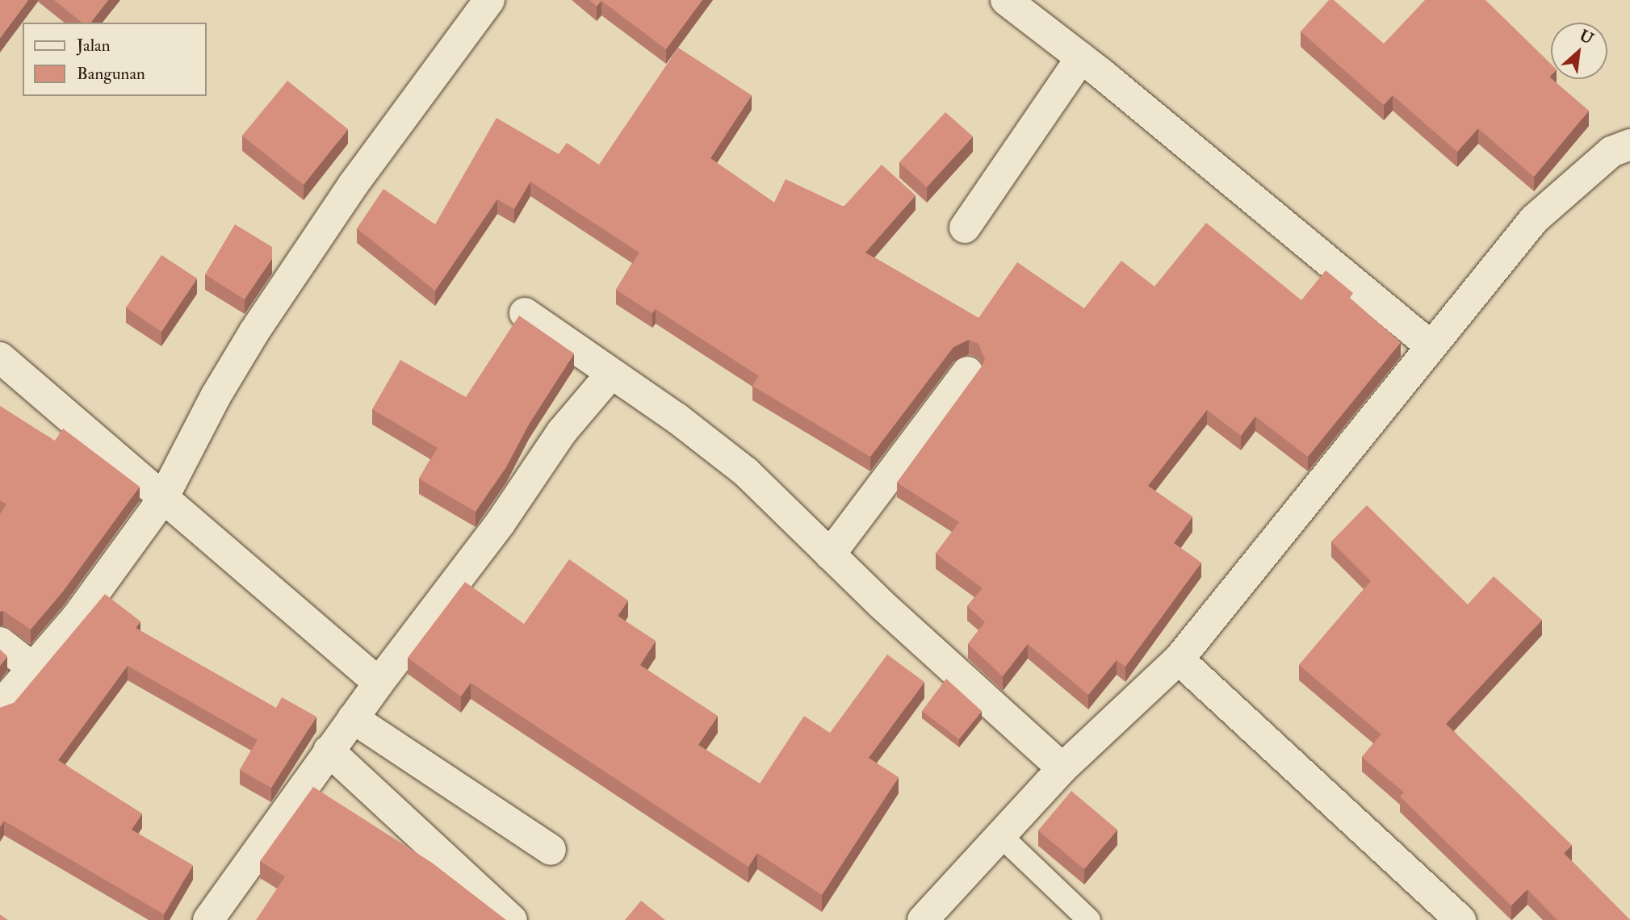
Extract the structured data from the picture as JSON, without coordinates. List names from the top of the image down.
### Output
{
  "legend": ["Jalan", "Bangunan"],
  "north": "top right"
}
